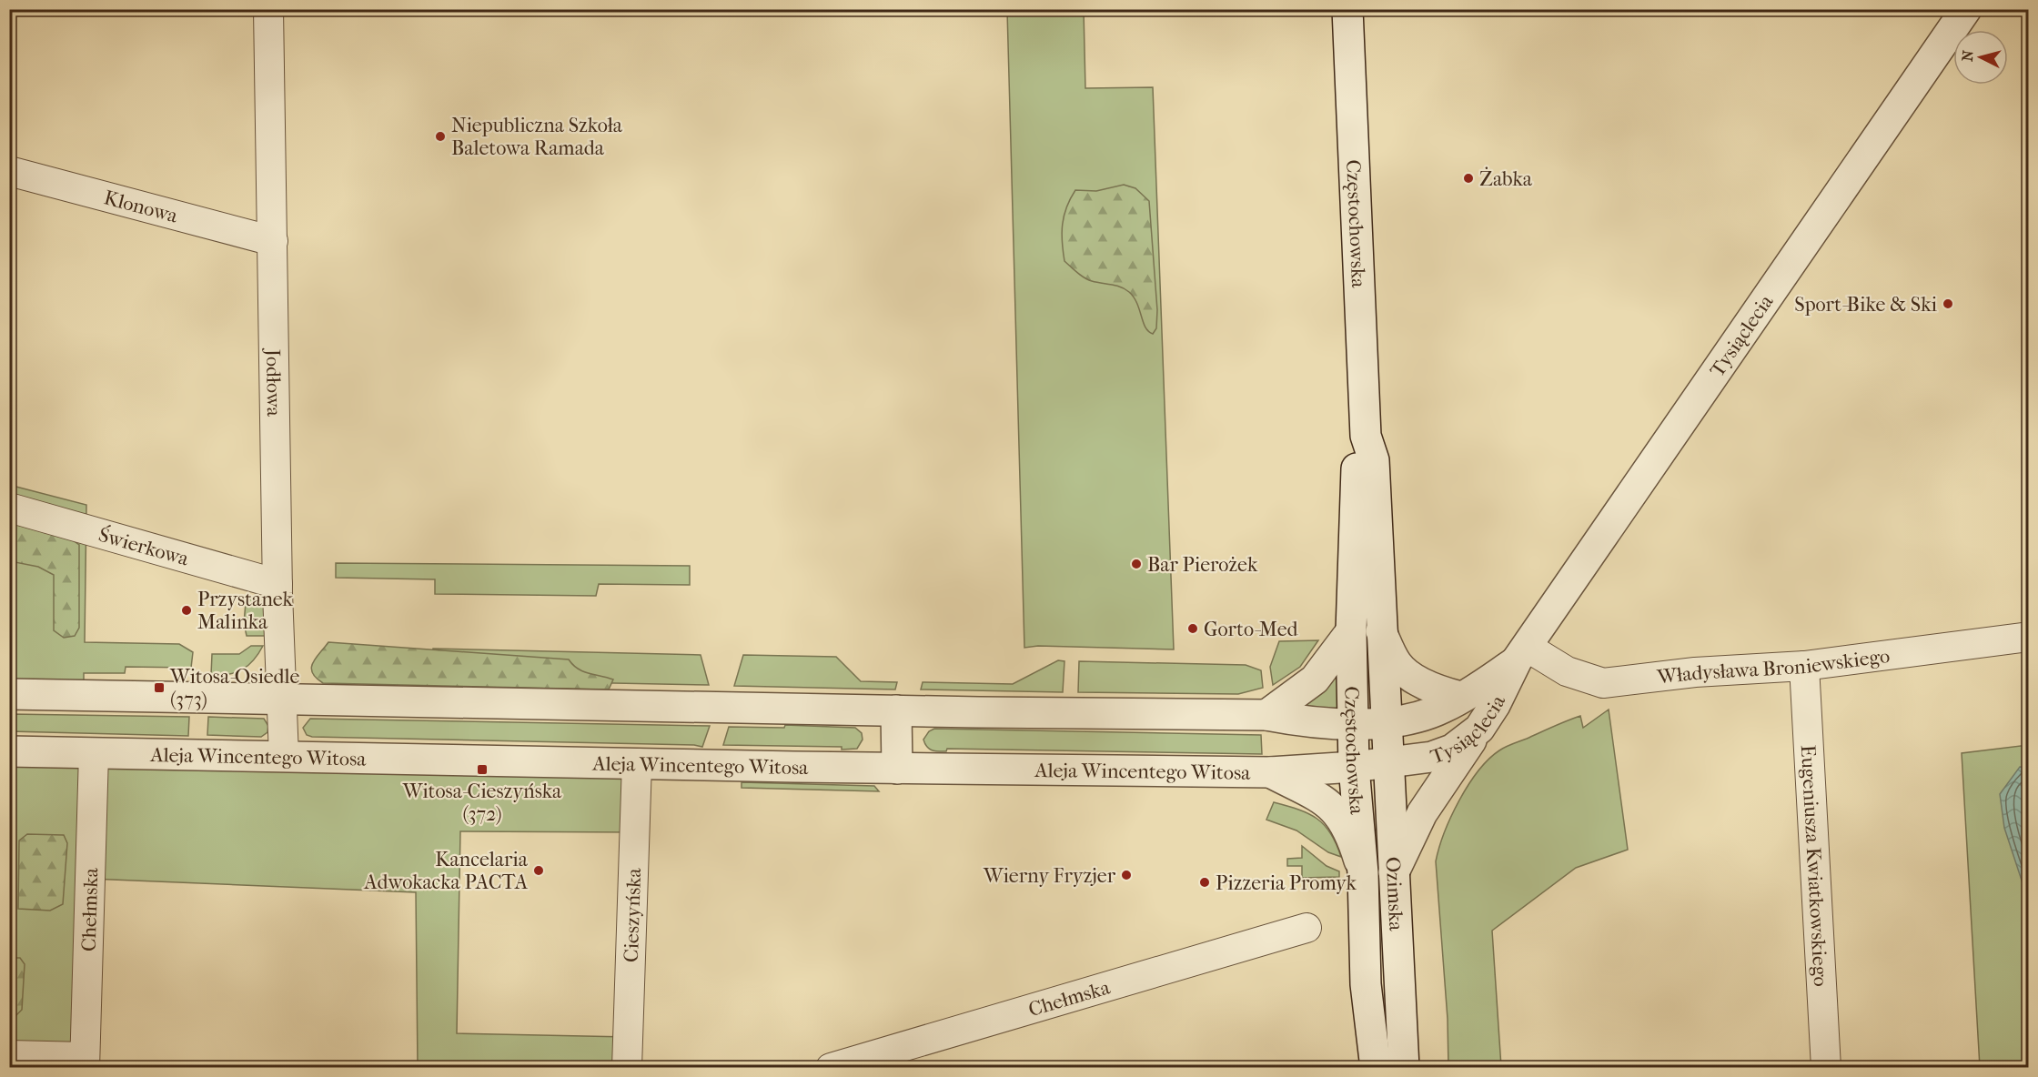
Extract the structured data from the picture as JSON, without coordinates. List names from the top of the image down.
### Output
{
  "streets": {
    "street": [
      "Klonowa",
      "Częstochowska",
      "Tysiąclecia",
      "Jodłowa",
      "Świerkowa",
      "Władysława Broniewskiego",
      "Aleja Wincentego Witosa",
      "Eugeniusza Kwiatkowskiego",
      "Ozimska",
      "Chełmska",
      "Cieszyńska"
    ]
  },
  "crossings": [
    ["Klonowa", "Jodłowa"],
    ["Częstochowska", "Tysiąclecia"],
    ["Częstochowska", "Aleja Wincentego Witosa"],
    ["Częstochowska", "Ozimska"],
    ["Tysiąclecia", "Władysława Broniewskiego"],
    ["Tysiąclecia", "Aleja Wincentego Witosa"],
    ["Tysiąclecia", "Ozimska"],
    ["Jodłowa", "Świerkowa"],
    ["Jodłowa", "Aleja Wincentego Witosa"],
    ["Władysława Broniewskiego", "Eugeniusza Kwiatkowskiego"],
    ["Aleja Wincentego Witosa", "Ozimska"],
    ["Aleja Wincentego Witosa", "Chełmska"],
    ["Aleja Wincentego Witosa", "Cieszyńska"]
  ],
  "places": {
    "other": [
      "Niepubliczna Szkoła Baletowa Ramada",
      "Żabka",
      "Sport-Bike & Ski",
      "Bar Pierożek",
      "Przystanek Malinka",
      "Gorto-Med",
      "Kancelaria Adwokacka PACTA",
      "Wierny Fryzjer",
      "Pizzeria Promyk"
    ],
    "transit": ["Witosa-Osiedle (373)", "Witosa-Cieszyńska (372)"]
  },
  "north": "left"
}
